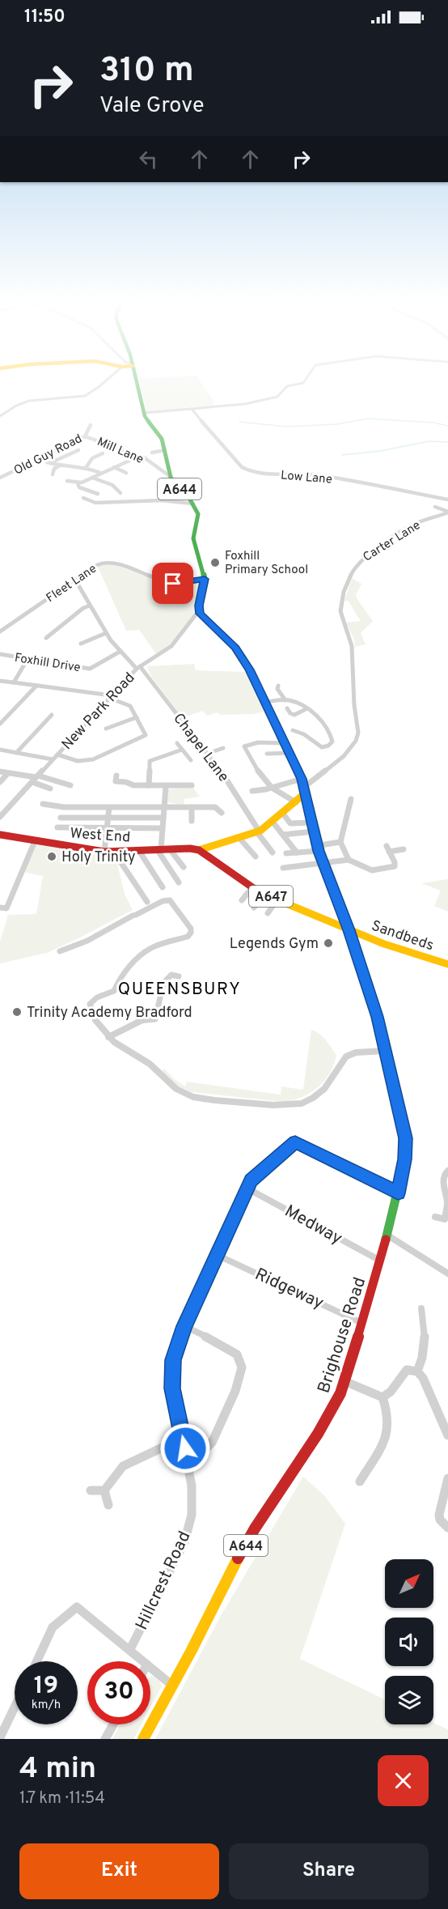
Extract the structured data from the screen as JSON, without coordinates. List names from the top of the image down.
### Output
{
  "streets": {
    "main road": [
      "A644",
      "West End",
      "A647",
      "Sandbeds",
      "Brighouse Road"
    ],
    "street": [
      "Mill Lane",
      "Old Guy Road",
      "Low Lane",
      "Carter Lane",
      "Fleet Lane",
      "Foxhill Drive",
      "New Park Road",
      "Chapel Lane",
      "Medway",
      "Ridgeway",
      "Hillcrest Road"
    ]
  },
  "crossings": [
    ["Mill Lane", "Old Guy Road"],
    ["Mill Lane", "A644"],
    ["A644", "Carter Lane"],
    ["A644", "Fleet Lane"],
    ["A644", "New Park Road"],
    ["A644", "A647"],
    ["A644", "Sandbeds"],
    ["A644", "Brighouse Road"],
    ["Fleet Lane", "Chapel Lane"],
    ["Foxhill Drive", "Chapel Lane"],
    ["New Park Road", "Chapel Lane"],
    ["West End", "A647"],
    ["A647", "Sandbeds"],
    ["A647", "Brighouse Road"],
    ["Sandbeds", "Brighouse Road"],
    ["Medway", "Brighouse Road"],
    ["Medway", "Hillcrest Road"],
    ["Ridgeway", "Brighouse Road"],
    ["Ridgeway", "Hillcrest Road"],
    ["Brighouse Road", "Hillcrest Road"]
  ],
  "districts": ["QUEENSBURY"],
  "places": [
    "Foxhill Primary School",
    "Holy Trinity",
    "Legends Gym",
    "Trinity Academy Bradford"
  ],
  "north": "top right",
  "page": {
    "status": "11:50",
    "turn": ["310 m", "Vale Grove"],
    "speed": "19 km/h",
    "limit": "30",
    "heading": ["4 min", "1.7 km · 11:54"],
    "buttons": ["Exit", "Share"]
  }
}
